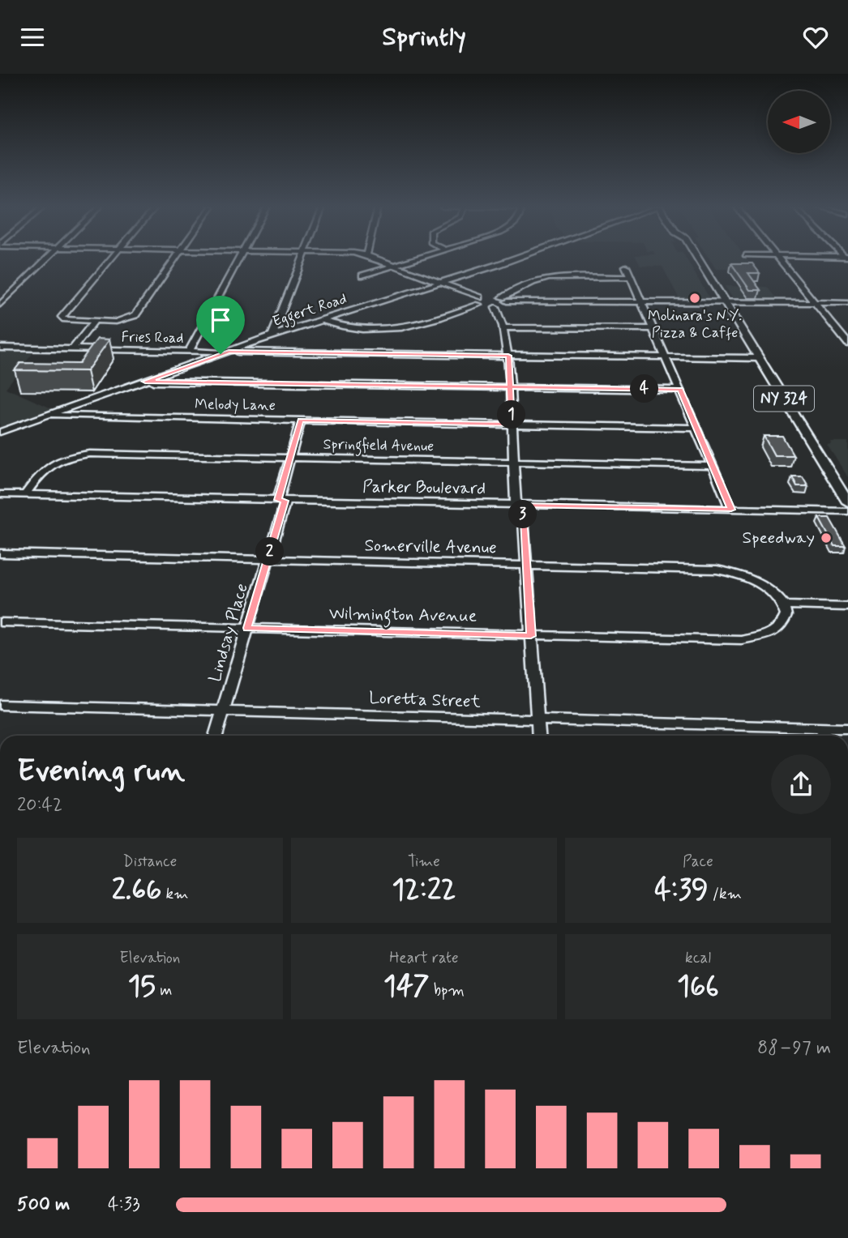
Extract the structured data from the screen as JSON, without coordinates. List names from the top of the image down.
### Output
{
  "streets": {
    "main road": ["NY 324"],
    "street": [
      "Eggert Road",
      "Fries Road",
      "Melody Lane",
      "Springfield Avenue",
      "Parker Boulevard",
      "Somerville Avenue",
      "Wilmington Avenue",
      "Lindsay Place",
      "Loretta Street"
    ]
  },
  "crossings": [
    ["Eggert Road", "Fries Road"],
    ["Eggert Road", "Melody Lane"],
    ["Fries Road", "NY 324"],
    ["Melody Lane", "Lindsay Place"],
    ["Springfield Avenue", "Parker Boulevard"],
    ["Springfield Avenue", "Lindsay Place"],
    ["Parker Boulevard", "Lindsay Place"],
    ["Somerville Avenue", "Wilmington Avenue"],
    ["Somerville Avenue", "Lindsay Place"],
    ["Wilmington Avenue", "Lindsay Place"],
    ["Lindsay Place", "Loretta Street"]
  ],
  "places": ["Molinara's N.Y. Pizza & Caffe", "Speedway"],
  "north": "left",
  "page": {
    "header": "Sprintly",
    "pins": [
      "4",
      "1",
      "3",
      "2"
    ],
    "heading": ["Evening run", "20:42"],
    "stats": [
      ["Distance", "2.66 km"],
      ["Time", "12:22"],
      ["Pace", "4:39 /km"],
      ["Elevation", "15 m"],
      ["Heart rate", "147 bpm"],
      ["kcal", "166"]
    ],
    "chart": ["Elevation", "88–97 m"],
    "list": [
      {
        "name": "500 m",
        "note": "4:33"
      }
    ]
  }
}
